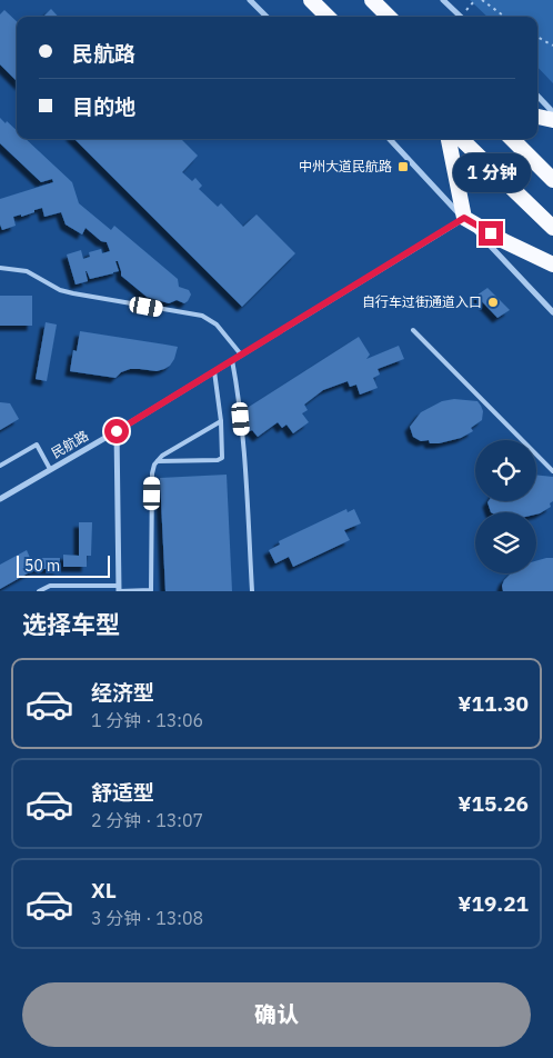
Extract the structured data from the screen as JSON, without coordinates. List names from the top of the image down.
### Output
{
  "streets": {
    "street": ["民航路"]
  },
  "places": {
    "transit": ["中州大道民航路"],
    "other": ["自行车过街通道入口"]
  },
  "scale_bar": "50 m",
  "page": {
    "banner": ["民航路", "目的地"],
    "bubble": "1 分钟",
    "scale": "50 m",
    "heading": "选择车型",
    "list": [
      {
        "name": "经济型",
        "note": "1 分钟 · 13:06",
        "value": "¥11.30"
      },
      {
        "name": "舒适型",
        "note": "2 分钟 · 13:07",
        "value": "¥15.26"
      },
      {
        "name": "XL",
        "note": "3 分钟 · 13:08",
        "value": "¥19.21"
      }
    ],
    "buttons": "确认"
  }
}
